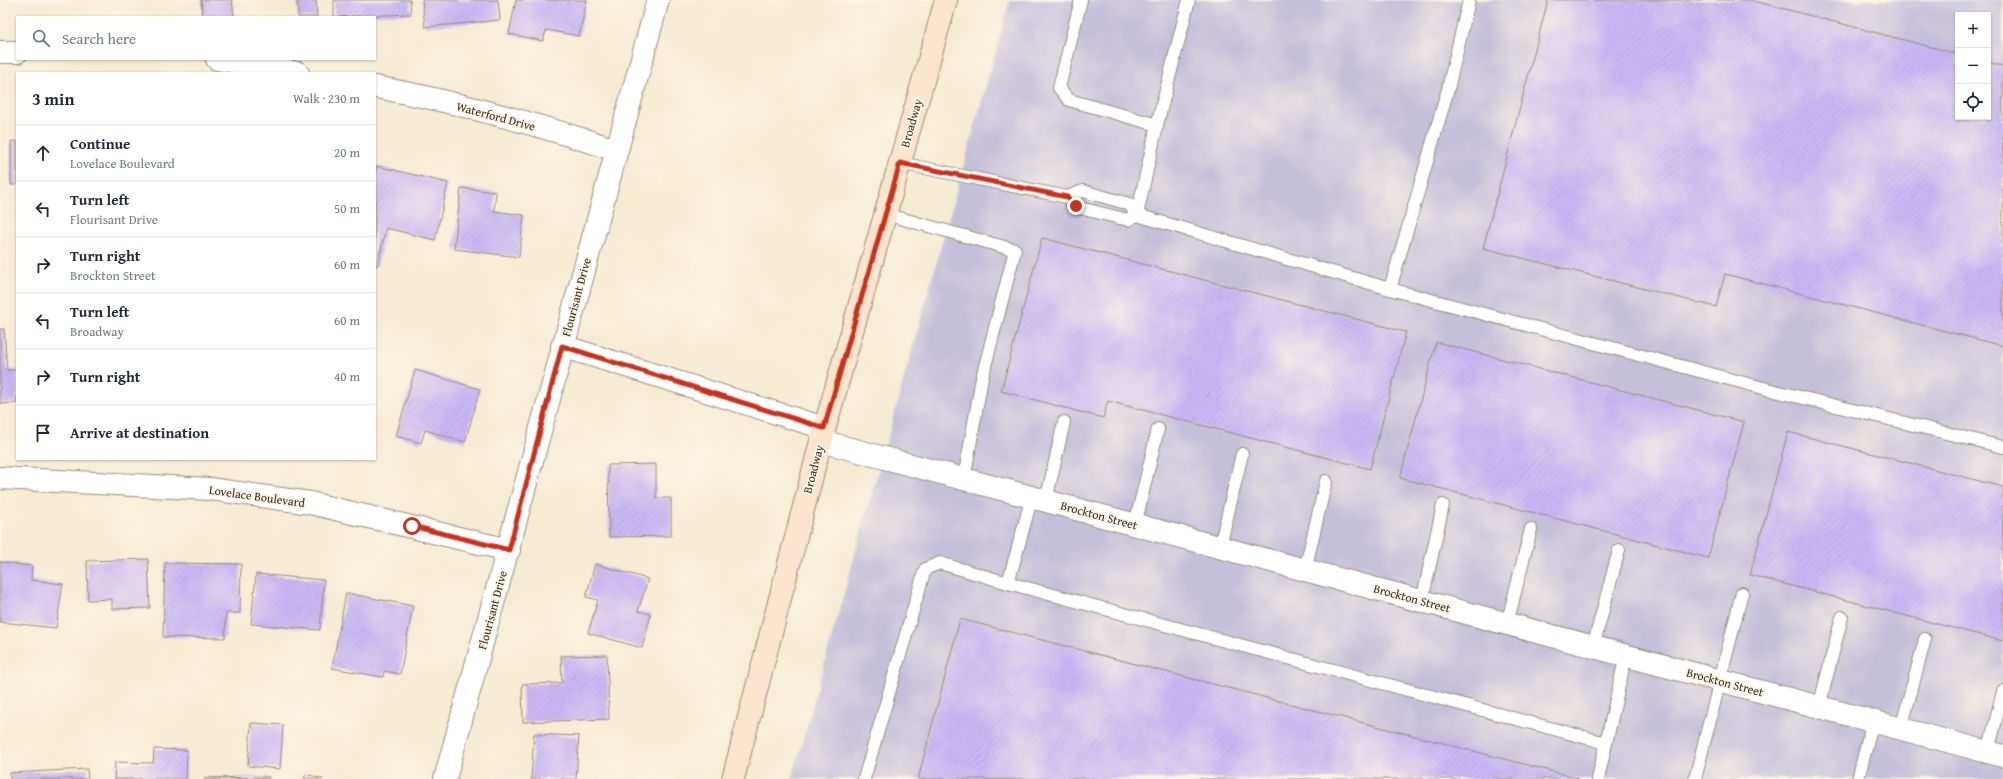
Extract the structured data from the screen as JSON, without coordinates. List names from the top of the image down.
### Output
{
  "streets": {
    "main road": ["Broadway"],
    "street": [
      "Waterford Drive",
      "Flourisant Drive",
      "Lovelace Boulevard",
      "Brockton Street"
    ]
  },
  "crossings": [
    ["Waterford Drive", "Flourisant Drive"],
    ["Broadway", "Brockton Street"],
    ["Flourisant Drive", "Lovelace Boulevard"],
    ["Flourisant Drive", "Brockton Street"]
  ],
  "page": {
    "map_buttons": ["+", "−"],
    "search": "Search here",
    "heading": ["3 min", "Walk · 230 m"],
    "list": [
      ["Continue", "Lovelace Boulevard", "20 m"],
      ["Turn left", "Flourisant Drive", "50 m"],
      ["Turn right", "Brockton Street", "60 m"],
      ["Turn left", "Broadway", "60 m"],
      ["Turn right", "40 m"],
      "Arrive at destination"
    ]
  }
}
